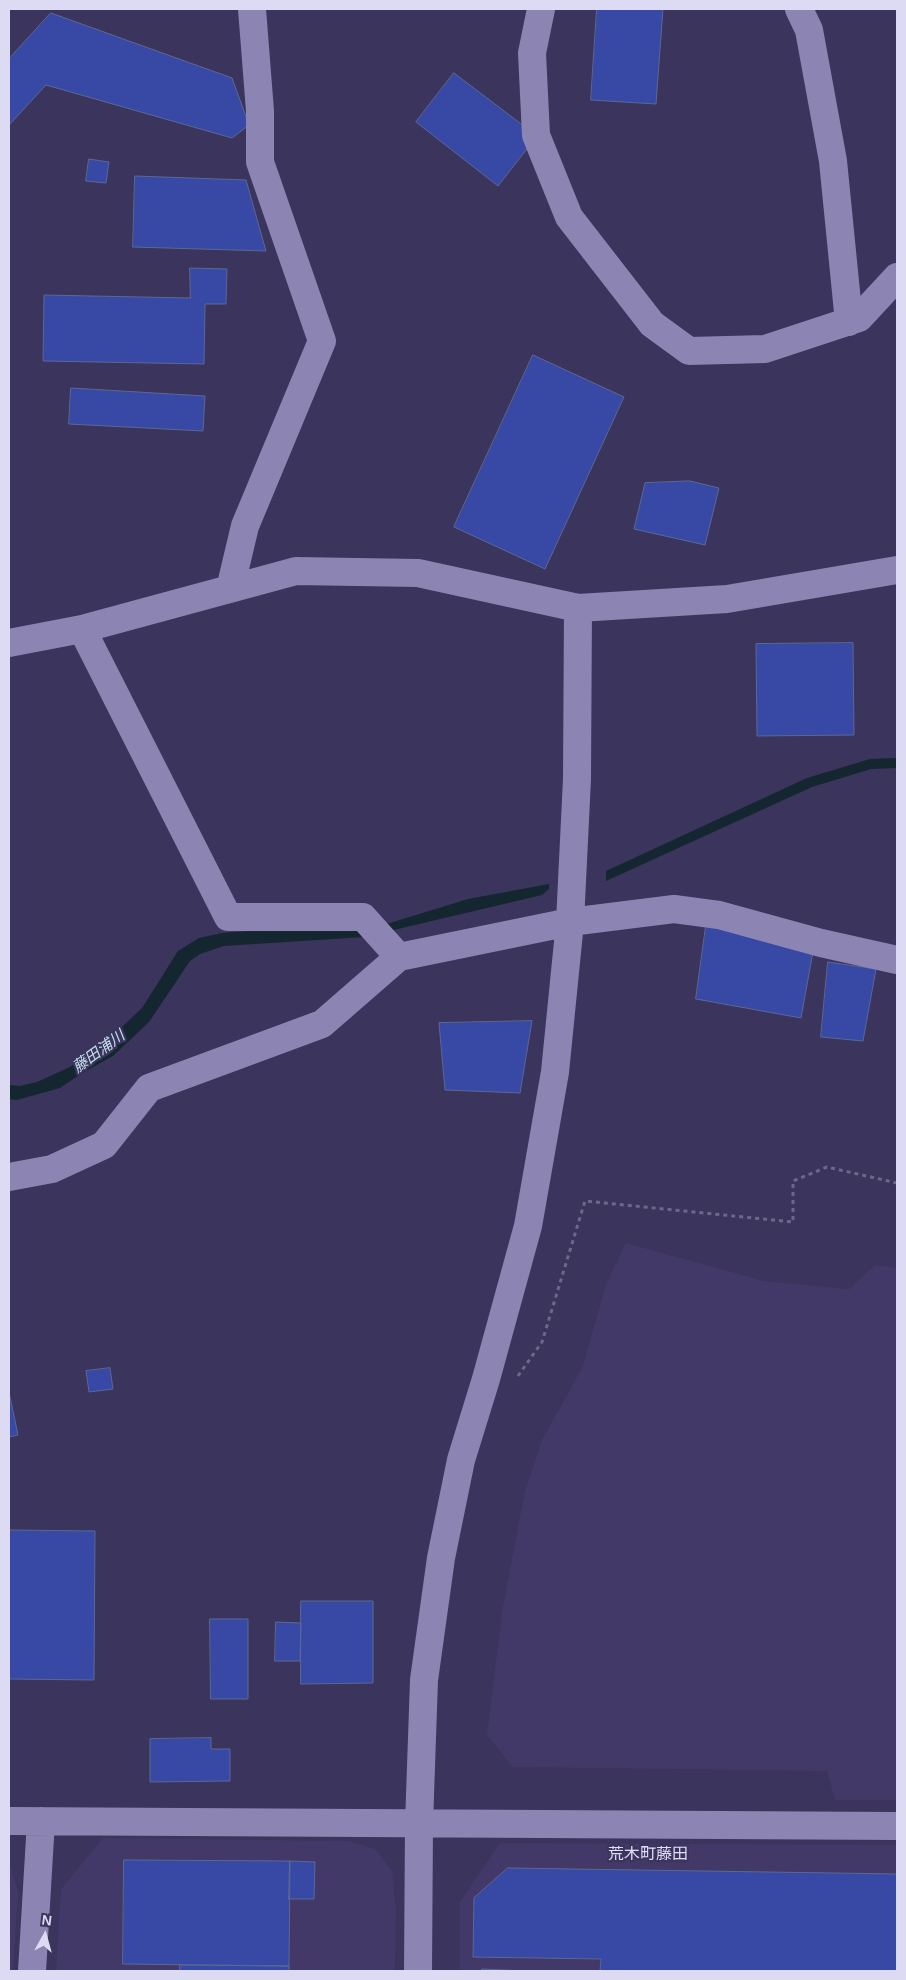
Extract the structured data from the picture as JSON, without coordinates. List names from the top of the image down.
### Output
{
  "districts": ["荒木町藤田"],
  "water": ["藤田浦川"],
  "north": "top"
}
